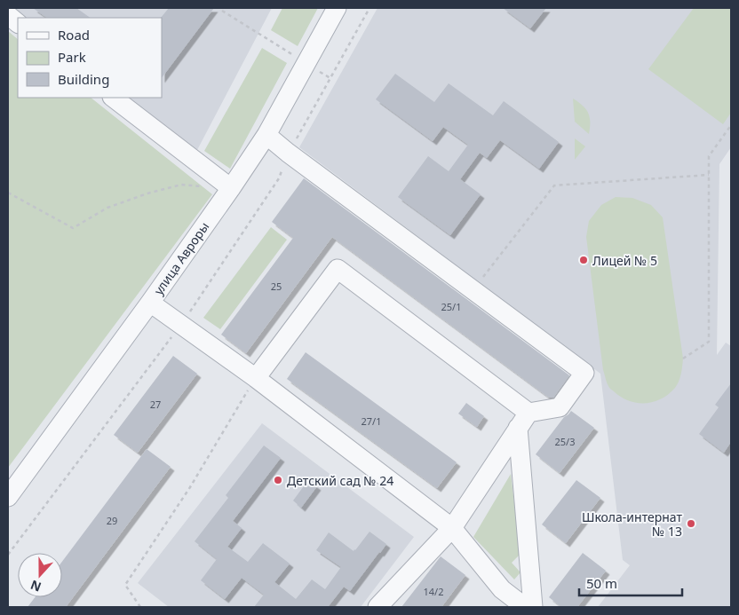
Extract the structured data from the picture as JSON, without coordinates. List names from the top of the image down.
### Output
{
  "streets": {
    "street": ["улица Авроры"]
  },
  "places": ["Лицей № 5", "Детский сад № 24", "Школа-интернат № 13"],
  "house_numbers": [
    "25",
    "25/1",
    "27",
    "27/1",
    "25/3",
    "29",
    "14/2"
  ],
  "legend": ["Road", "Park", "Building"],
  "scale_bar": "50 m",
  "north": "bottom"
}
